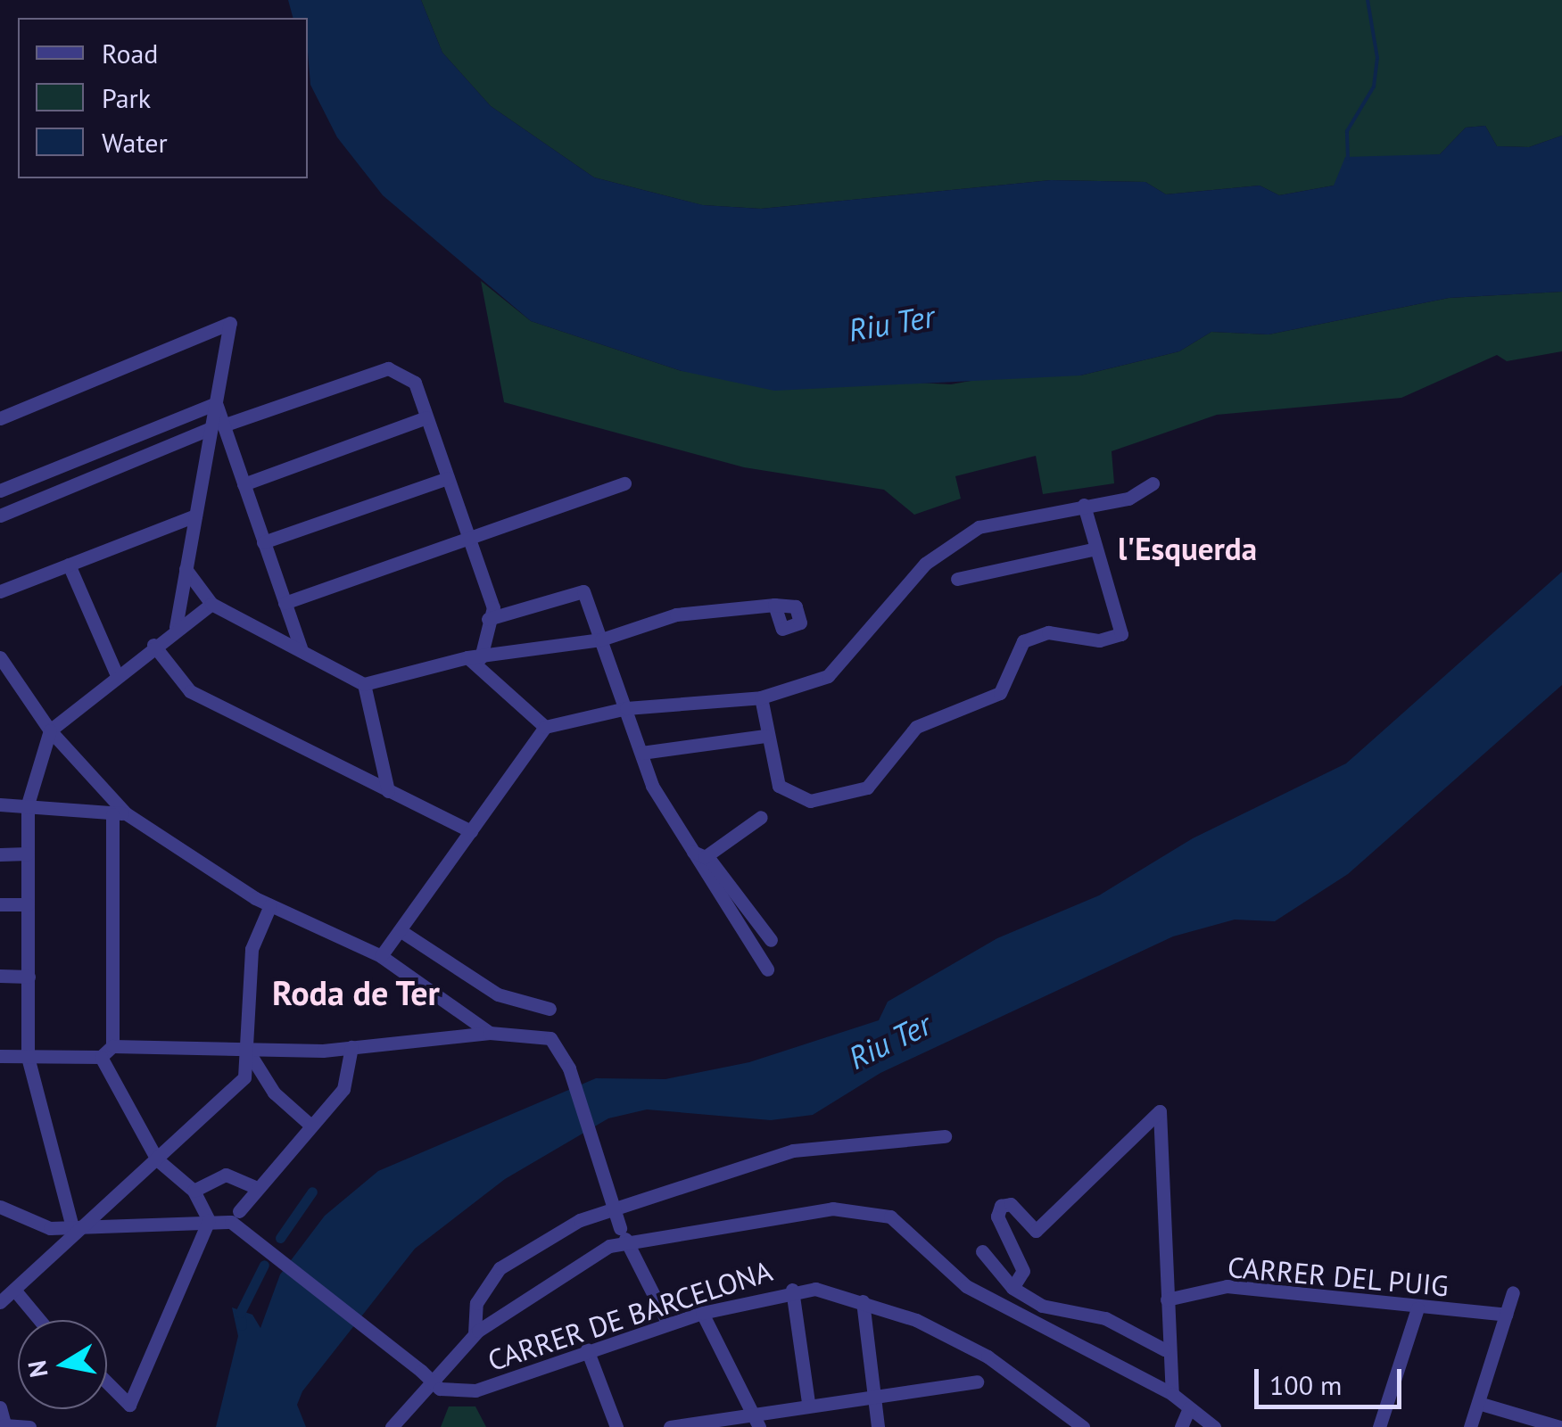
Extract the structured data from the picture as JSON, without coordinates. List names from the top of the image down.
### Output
{
  "streets": {
    "street": ["CARRER DEL PUIG", "CARRER DE BARCELONA"]
  },
  "districts": ["l'Esquerda", "Roda de Ter"],
  "water": ["Riu Ter"],
  "legend": ["Road", "Park", "Water"],
  "scale_bar": "100 m",
  "north": "left"
}
